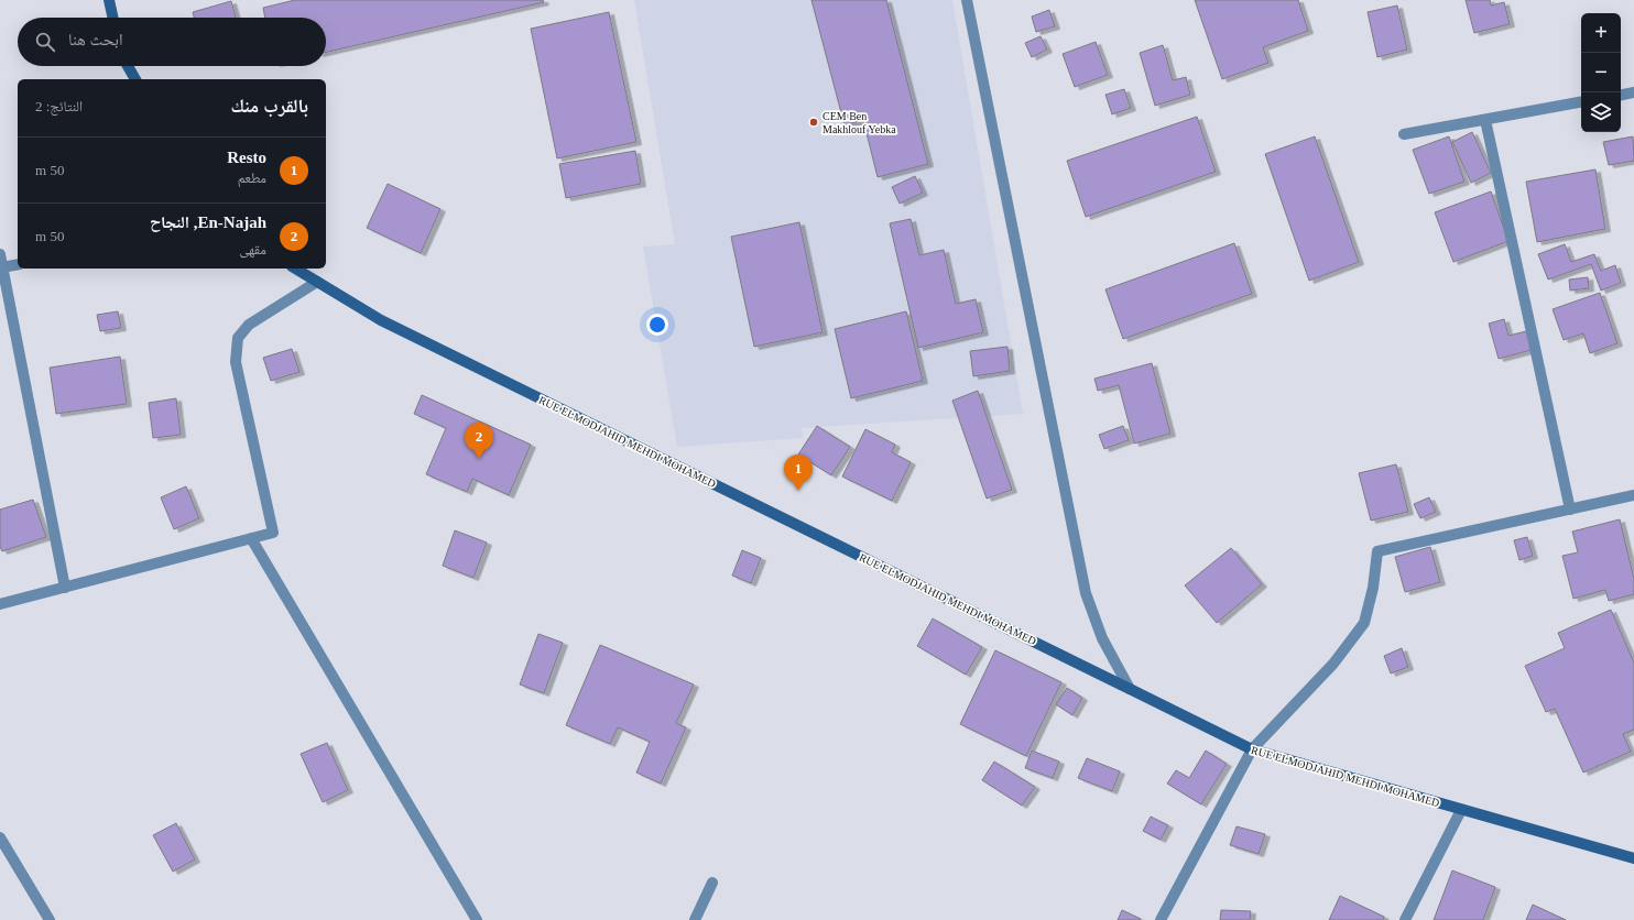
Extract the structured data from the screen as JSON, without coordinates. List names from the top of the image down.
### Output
{
  "streets": {
    "main road": ["RUE ELMODJAHID MEHDI MOHAMED"]
  },
  "places": ["CEM Ben Makhlouf Yebka"],
  "page": {
    "map_buttons": ["+", "−"],
    "search": "ابحث هنا",
    "heading": ["بالقرب منك", "النتائج: 2"],
    "list": [
      {
        "mark": "1",
        "name": "Resto",
        "note": "مطعم",
        "value": "50 m"
      },
      {
        "mark": "2",
        "name": "En-Najah, النجاح",
        "note": "مقهى",
        "value": "50 m"
      }
    ],
    "pins": ["2", "1"]
  }
}
